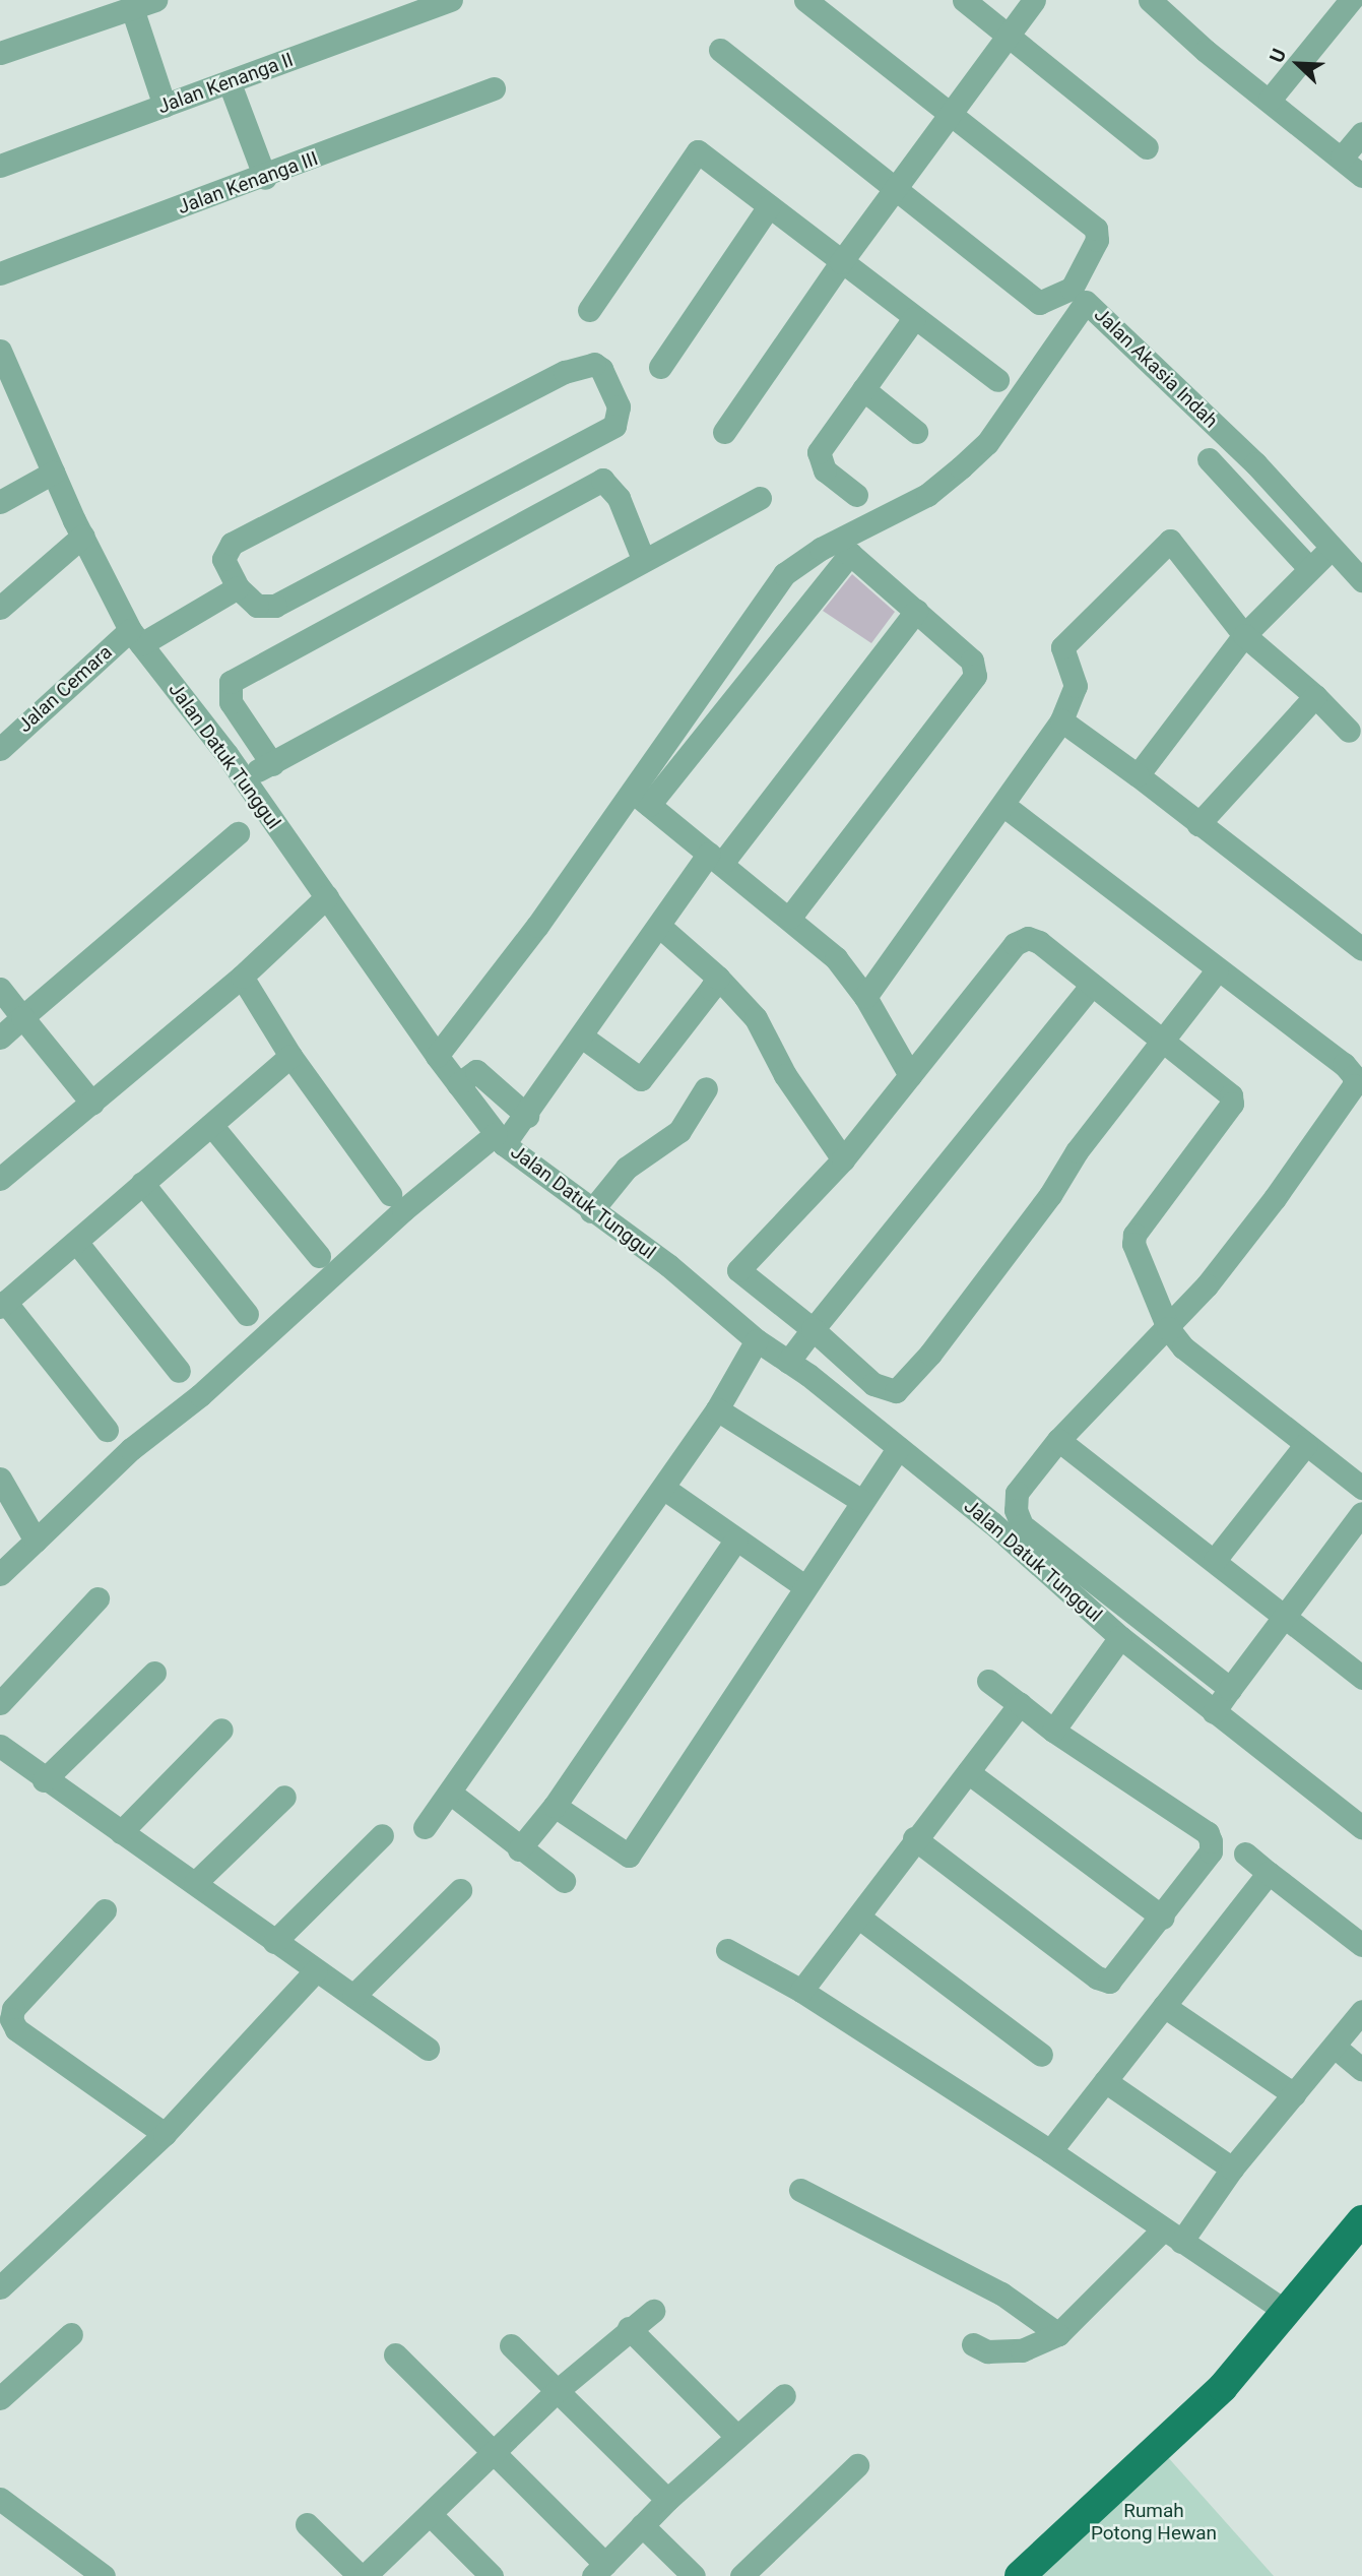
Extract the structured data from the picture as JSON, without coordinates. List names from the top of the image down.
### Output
{
  "streets": {
    "street": [
      "Jalan Kenanga II",
      "Jalan Kenanga III",
      "Jalan Akasia Indah",
      "Jalan Cemara",
      "Jalan Datuk Tunggul"
    ]
  },
  "crossings": [
    ["Jalan Akasia Indah", "Jalan Datuk Tunggul"],
    ["Jalan Cemara", "Jalan Datuk Tunggul"]
  ],
  "parks": ["Rumah Potong Hewan"],
  "north": "top left"
}
